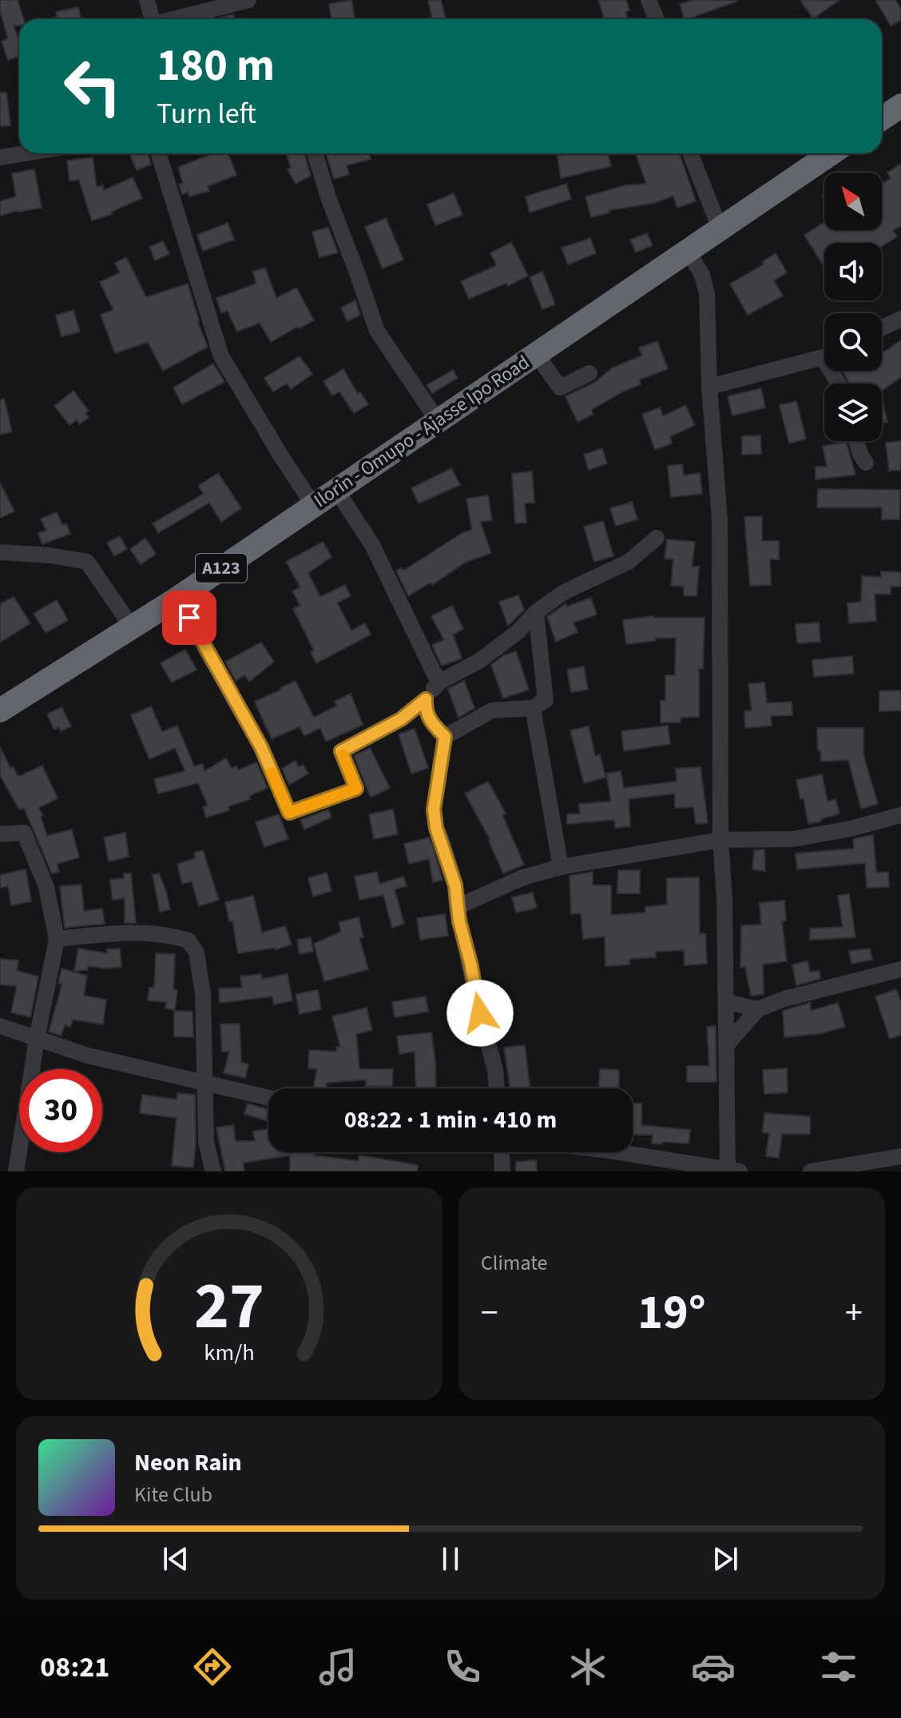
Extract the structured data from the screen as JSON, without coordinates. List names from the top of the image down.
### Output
{
  "streets": {
    "highway": ["Ilorin - Omupo - Ajasse Ipo Road", "A123"]
  },
  "north": "top left",
  "page": {
    "turn": ["180 m", "Turn left"],
    "limit": "30",
    "trip": "08:22 · 1 min · 410 m",
    "tile": "Climate",
    "heat": ["−", "19°", "+"],
    "song": ["Neon Rain", "Kite Club"],
    "tabs": "08:21",
    "gauge": ["27", "km/h"]
  }
}
